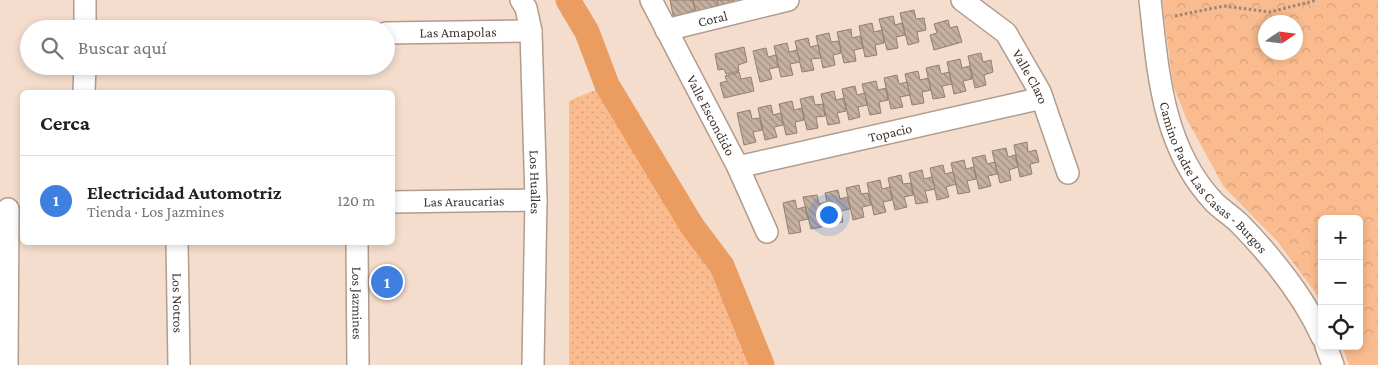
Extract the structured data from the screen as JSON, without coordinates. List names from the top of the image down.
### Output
{
  "streets": {
    "street": [
      "Coral",
      "Las Amapolas",
      "Valle Claro",
      "Valle Escondido",
      "Topacio",
      "Camino Padre Las Casas - Burgos",
      "Los Hualles",
      "Las Araucarias",
      "Los Notros",
      "Los Jazmines"
    ]
  },
  "crossings": [
    ["Coral", "Valle Escondido"],
    ["Las Amapolas", "Los Hualles"],
    ["Valle Claro", "Topacio"],
    ["Valle Escondido", "Topacio"],
    ["Los Hualles", "Las Araucarias"]
  ],
  "north": "right",
  "page": {
    "search": "Buscar aquí",
    "heading": "Cerca",
    "list": [
      {
        "mark": "1",
        "name": "Electricidad Automotriz",
        "note": "Tienda · Los Jazmines",
        "value": "120 m"
      }
    ],
    "map_buttons": ["+", "−"],
    "pins": "1"
  }
}
